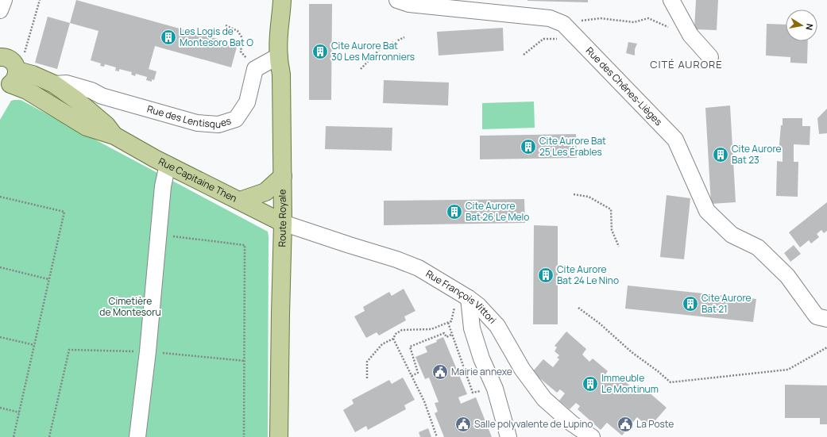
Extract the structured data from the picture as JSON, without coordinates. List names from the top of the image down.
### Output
{
  "streets": {
    "main road": ["Rue Capitaine Then", "Route Royale"],
    "street": ["Rue des Chênes-Lièges", "Rue des Lentisques", "Rue François Vittori"]
  },
  "crossings": [
    ["Rue des Lentisques", "Rue Capitaine Then"],
    ["Rue des Lentisques", "Route Royale"],
    ["Rue Capitaine Then", "Route Royale"],
    ["Rue Capitaine Then", "Rue François Vittori"],
    ["Route Royale", "Rue François Vittori"]
  ],
  "districts": ["CITÉ AURORE"],
  "parks": ["Cimetière de Montesoru"],
  "places": {
    "building": [
      "Les Logis de Montesoro Bat O",
      "Cite Aurore Bat 30 Les Marronniers",
      "Cite Aurore Bat 25 Les Érables",
      "Cite Aurore Bat 23",
      "Cite Aurore Bat 26 Le Melo",
      "Cite Aurore Bat 24 Le Nino",
      "Cite Aurore Bat 21",
      "Immeuble Le Montinum"
    ],
    "public building": ["Mairie annexe", "Salle polyvalente de Lupino", "La Poste"]
  },
  "north": "right"
}
